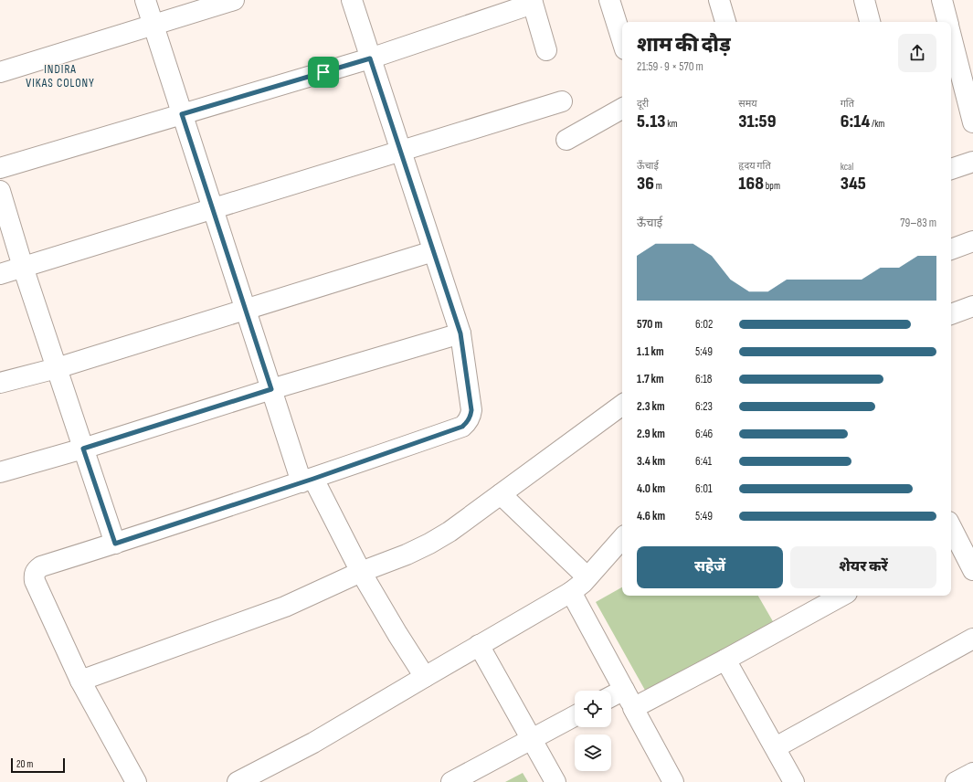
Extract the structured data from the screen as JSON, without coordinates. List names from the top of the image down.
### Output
{
  "districts": ["INDIRA VIKAS COLONY"],
  "scale_bar": "20 m",
  "page": {
    "heading": ["शाम की दौड़", "21:59 · 9 × 570 m"],
    "stats": [
      ["दूरी", "5.13 km"],
      ["समय", "31:59"],
      ["गति", "6:14 /km"],
      ["ऊँचाई", "36 m"],
      ["हृदय गति", "168 bpm"],
      ["kcal", "345"]
    ],
    "chart": ["ऊँचाई", "79–83 m"],
    "list": [
      {
        "name": "570 m",
        "note": "6:02"
      },
      {
        "name": "1.1 km",
        "note": "5:49"
      },
      {
        "name": "1.7 km",
        "note": "6:18"
      },
      {
        "name": "2.3 km",
        "note": "6:23"
      },
      {
        "name": "2.9 km",
        "note": "6:46"
      },
      {
        "name": "3.4 km",
        "note": "6:41"
      },
      {
        "name": "4.0 km",
        "note": "6:01"
      },
      {
        "name": "4.6 km",
        "note": "5:49"
      }
    ],
    "buttons": ["सहेजें", "शेयर करें"],
    "scale": "20 m"
  }
}
